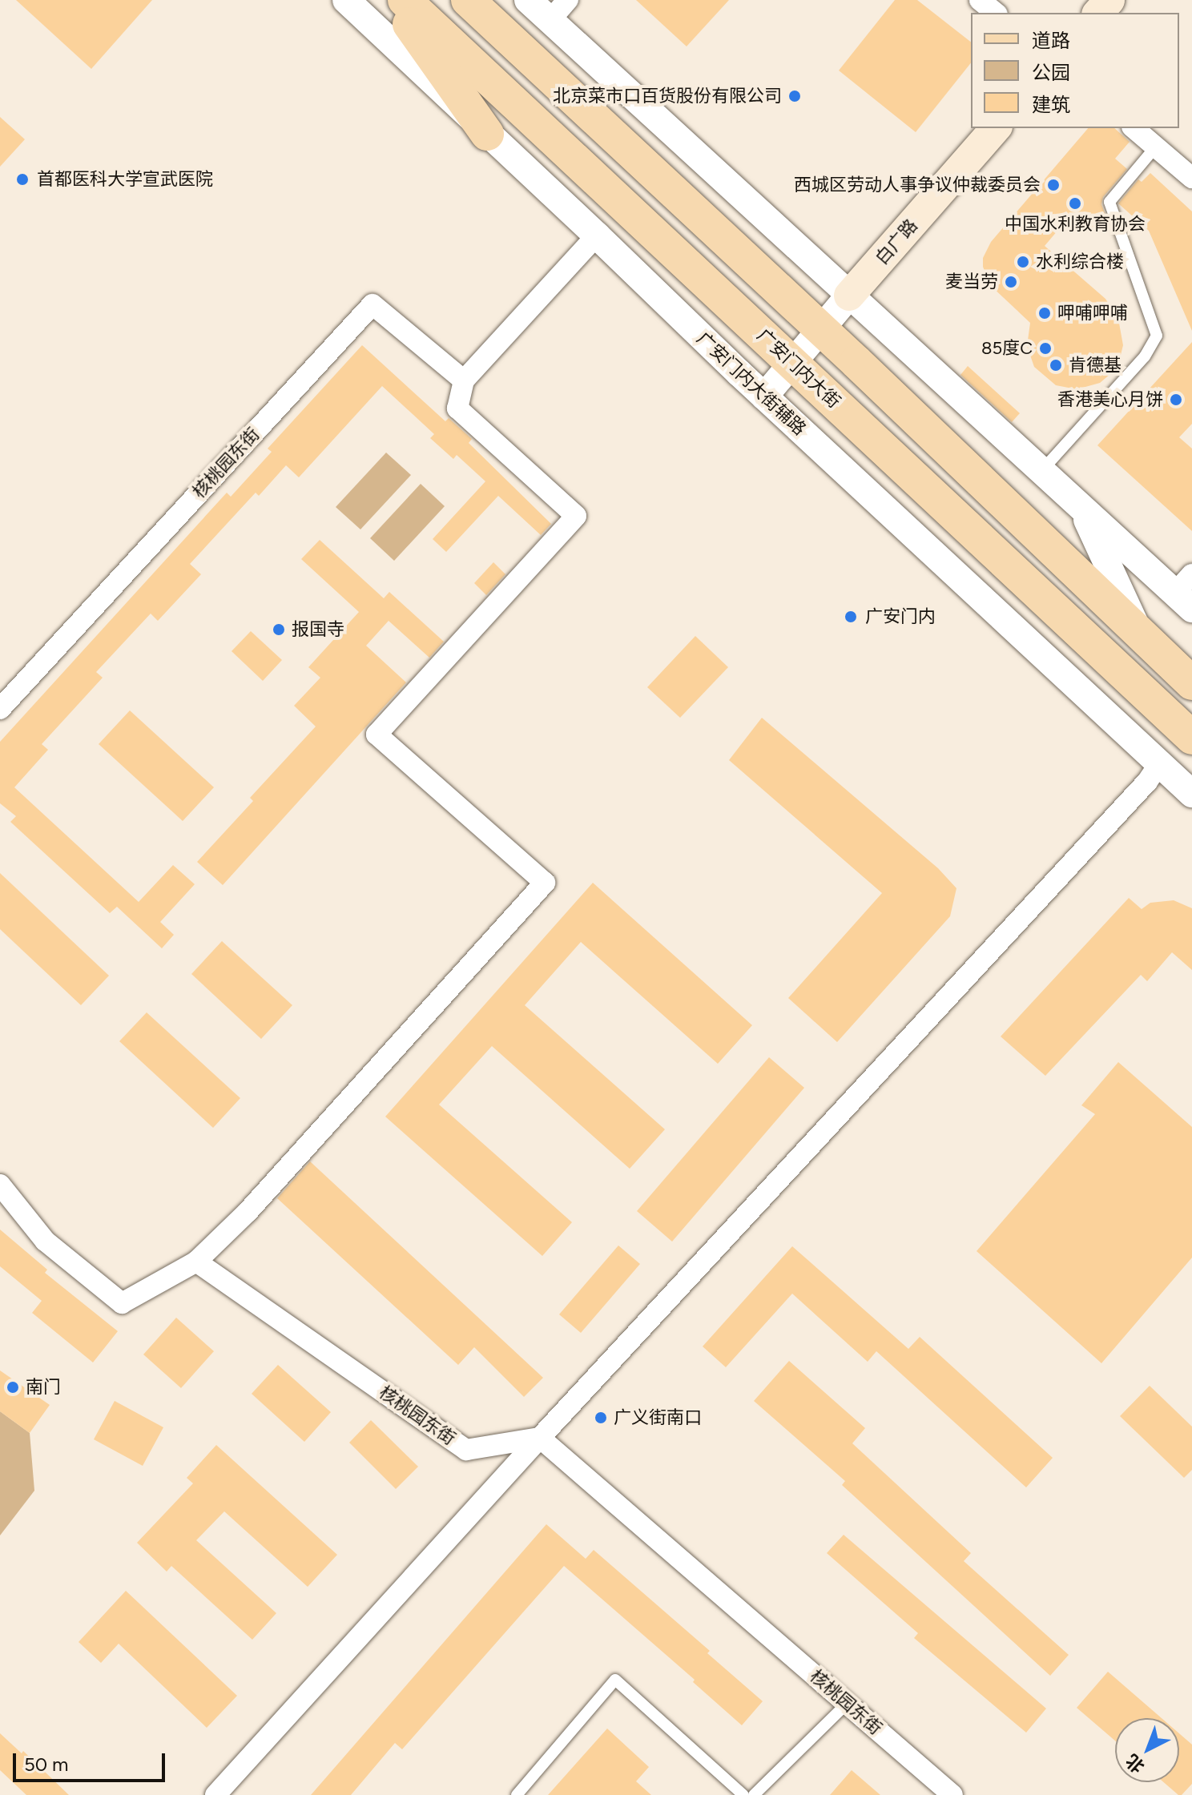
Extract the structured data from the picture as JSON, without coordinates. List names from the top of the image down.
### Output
{
  "streets": {
    "main road": ["白广路", "广安门内大街"],
    "street": ["广安门内大街辅路", "核桃园东街"]
  },
  "crossings": [
    ["白广路", "广安门内大街"],
    ["白广路", "广安门内大街辅路"]
  ],
  "places": [
    "北京菜市口百货股份有限公司",
    "首都医科大学宣武医院",
    "西城区劳动人事争议仲裁委员会",
    "中国水利教育协会",
    "水利综合楼",
    "麦当劳",
    "呷哺呷哺",
    "85度C",
    "肯德基",
    "香港美心月饼",
    "广安门内",
    "报国寺",
    "南门",
    "广义街南口"
  ],
  "legend": ["道路", "公园", "建筑"],
  "scale_bar": "50 m",
  "north": "bottom left"
}
